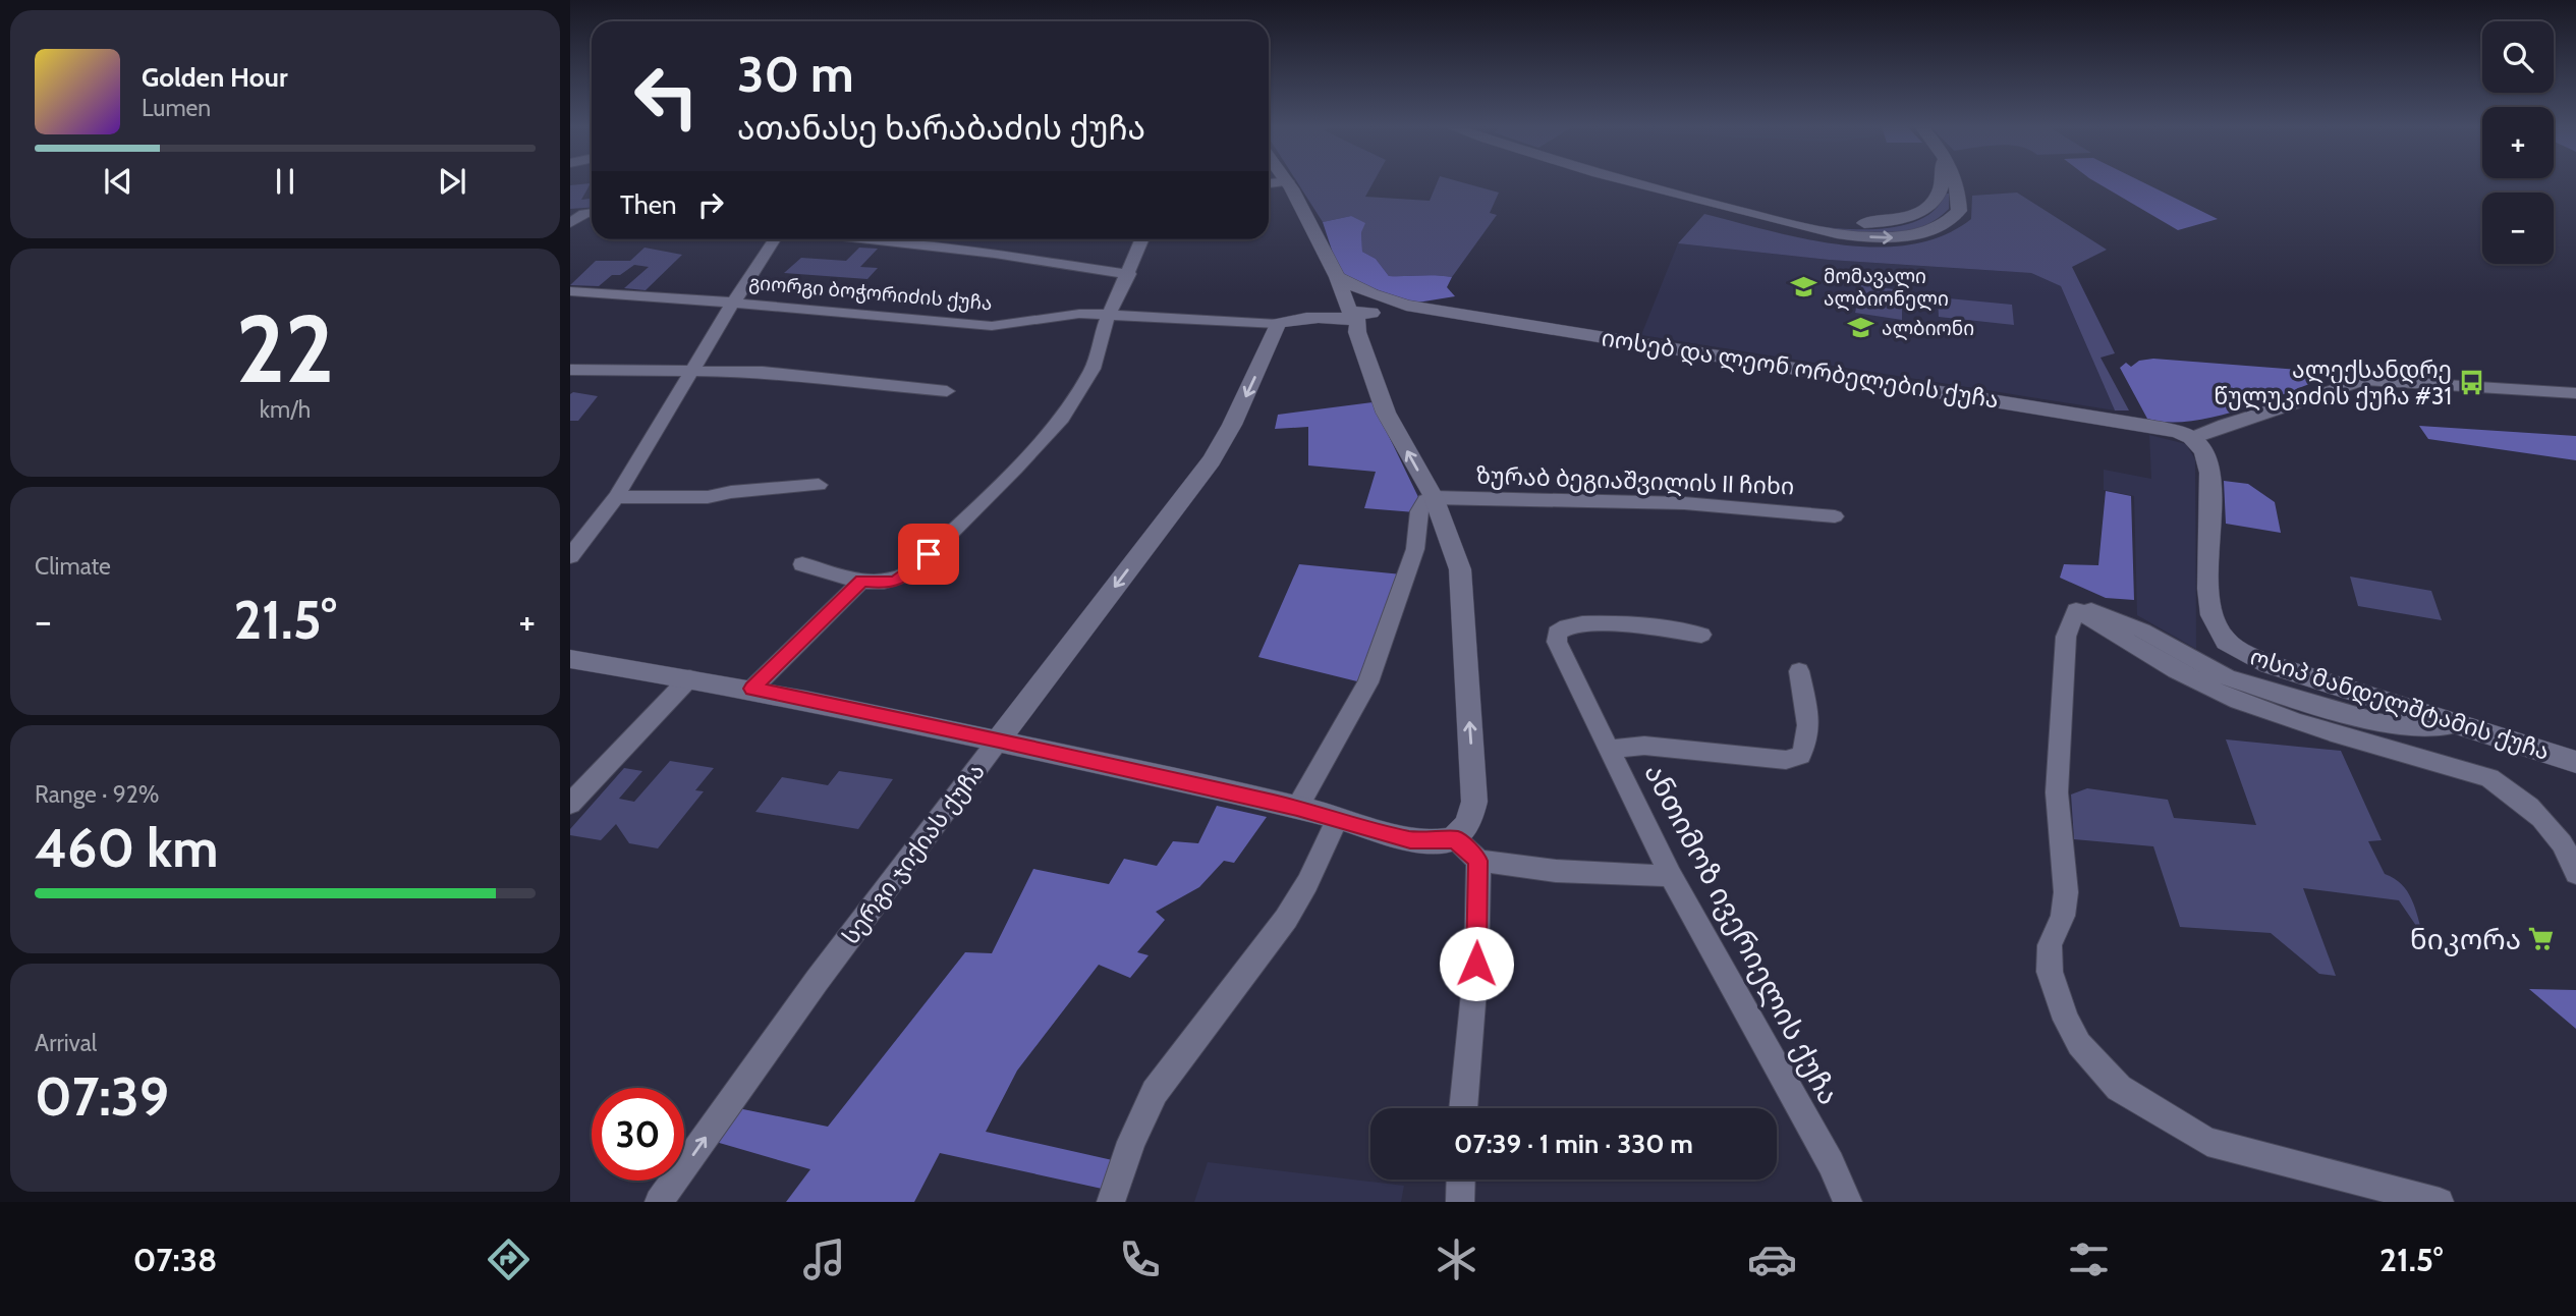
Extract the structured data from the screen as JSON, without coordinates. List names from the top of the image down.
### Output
{
  "streets": {
    "street": [
      "გიორგი ბოჭორიძის ქუჩა",
      "იოსებ და ლეონ ორბელების ქუჩა",
      "ზურაბ ბეგიაშვილის II ჩიხი",
      "ოსიპ მანდელშტამის ქუჩა",
      "სერგი ჯიქიას ქუჩა",
      "ანთიმოზ ივერიელის ქუჩა"
    ]
  },
  "crossings": [
    ["გიორგი ბოჭორიძის ქუჩა", "იოსებ და ლეონ ორბელების ქუჩა"],
    ["გიორგი ბოჭორიძის ქუჩა", "სერგი ჯიქიას ქუჩა"],
    ["იოსებ და ლეონ ორბელების ქუჩა", "ოსიპ მანდელშტამის ქუჩა"]
  ],
  "places": {
    "school or university": ["მომავალი ალბიონელი", "ალბიონი"],
    "bus stop": ["ალექსანდრე წულუკიძის ქუჩა #31"],
    "supermarket": ["ნიკორა"]
  },
  "page": {
    "map_buttons": ["+", "−"],
    "turn": ["30 m", "ათანასე ხარაბაძის ქუჩა"],
    "song": ["Golden Hour", "Lumen"],
    "then": "Then",
    "tile": [
      ["22", "km/h"],
      "Climate",
      ["Range · 92%", "460 km"],
      ["Arrival", "07:39"]
    ],
    "heat": ["−", "21.5°", "+"],
    "limit": "30",
    "trip": "07:39 · 1 min · 330 m",
    "tabs": ["07:38", "21.5°"]
  }
}
